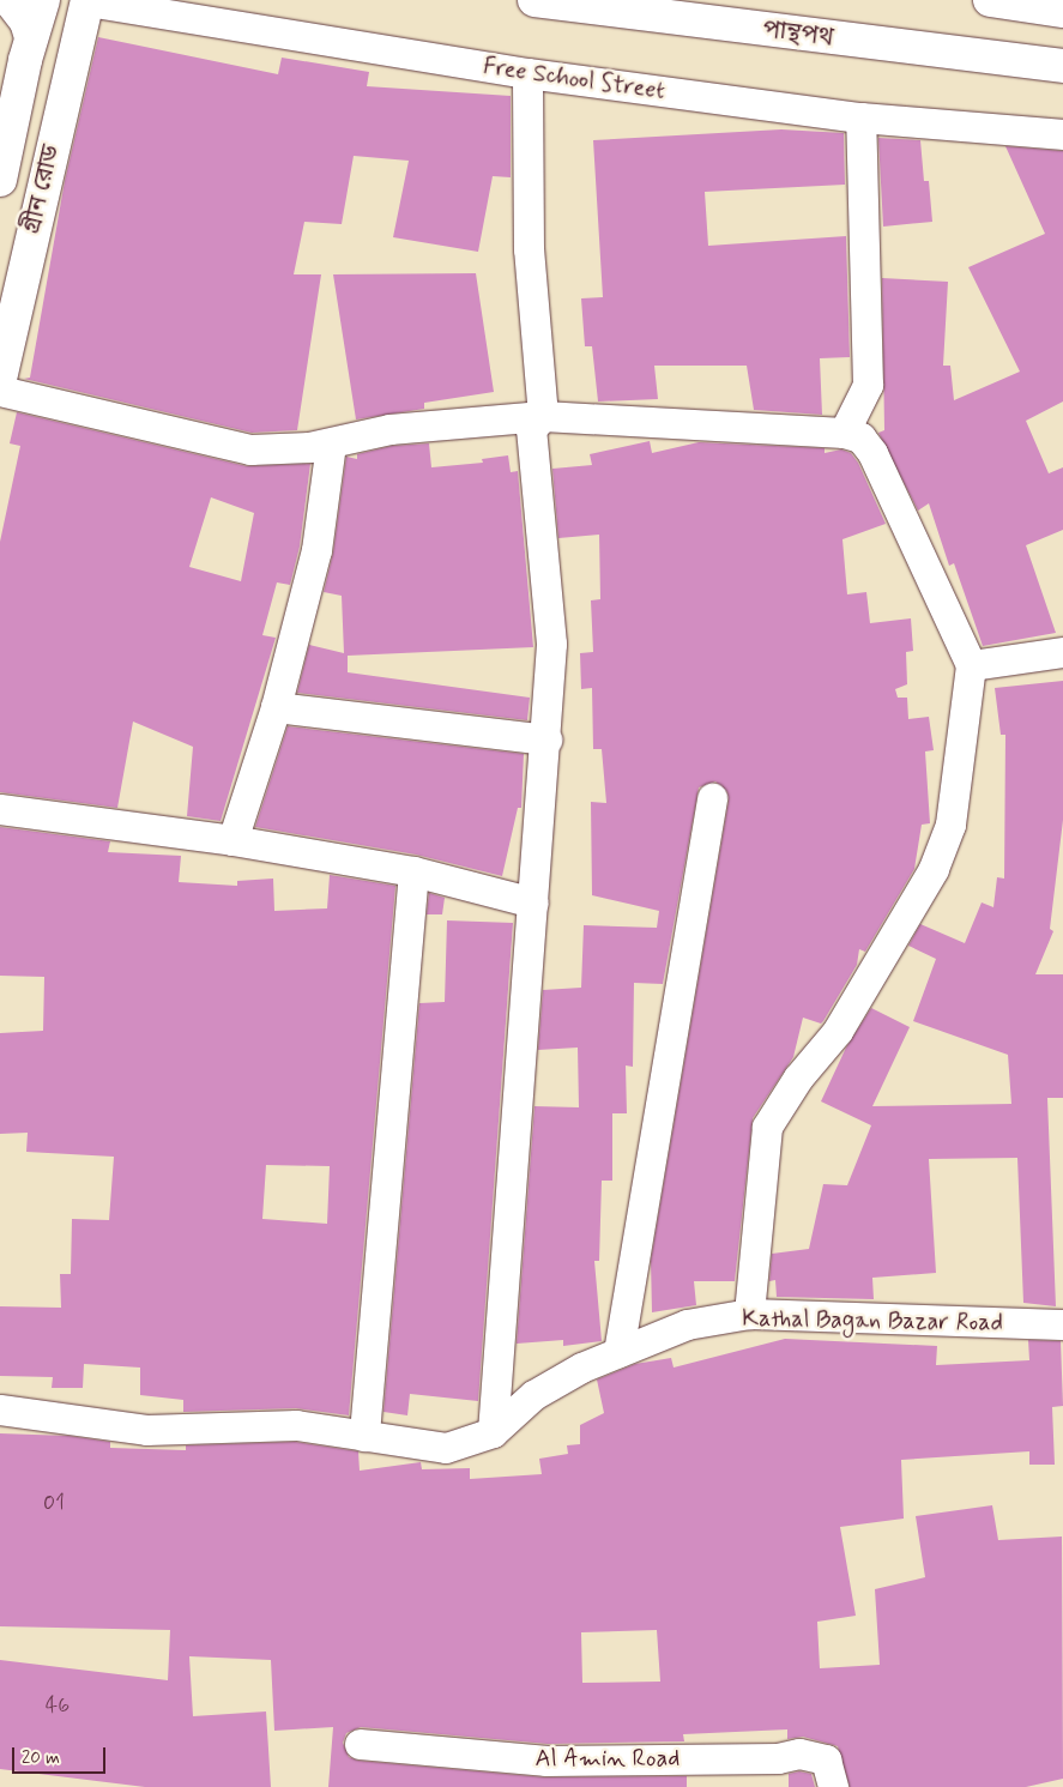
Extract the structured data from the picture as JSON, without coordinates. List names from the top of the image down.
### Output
{
  "streets": {
    "main road": ["পান্থপথ", "গ্রীন রোড"],
    "street": ["Free School Street", "Kathal Bagan Bazar Road", "Al Amin Road"]
  },
  "crossings": [
    ["Free School Street", "গ্রীন রোড"]
  ],
  "house_numbers": ["01", "46"],
  "scale_bar": "20 m"
}
